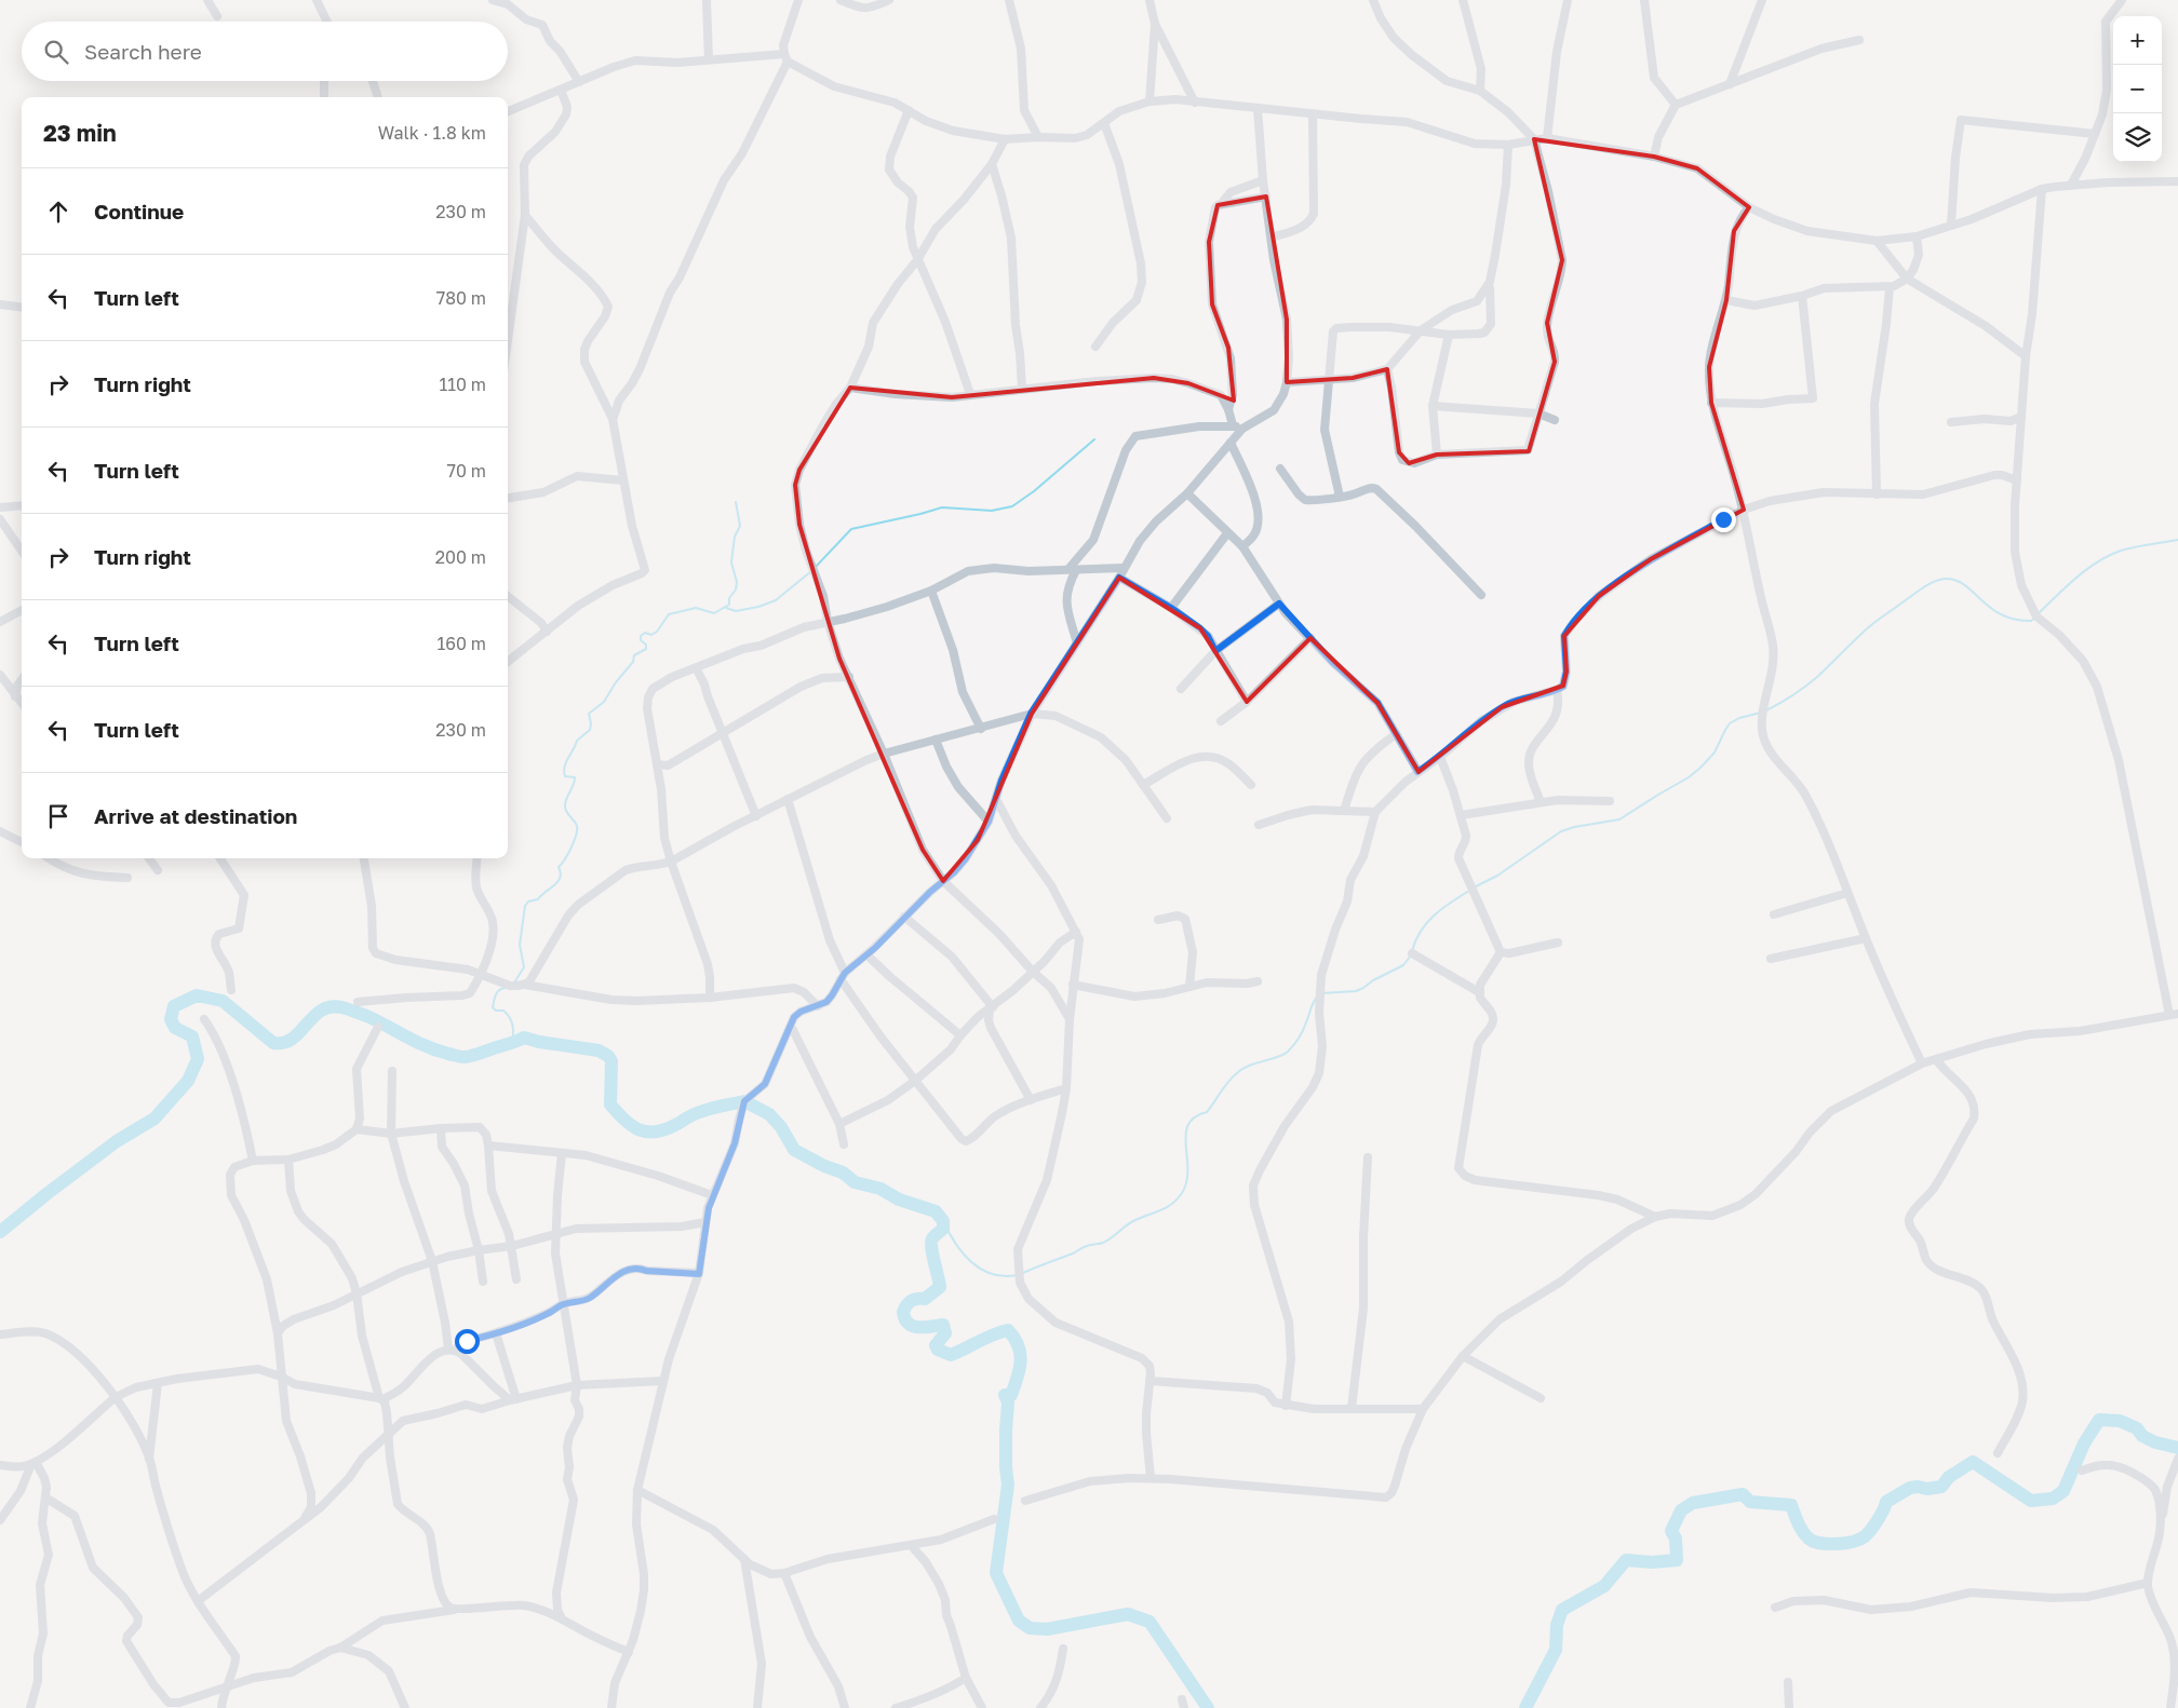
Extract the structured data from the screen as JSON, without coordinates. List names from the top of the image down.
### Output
{
  "page": {
    "map_buttons": ["+", "−"],
    "search": "Search here",
    "heading": ["23 min", "Walk · 1.8 km"],
    "list": [
      ["Continue", "230 m"],
      ["Turn left", "780 m"],
      ["Turn right", "110 m"],
      ["Turn left", "70 m"],
      ["Turn right", "200 m"],
      ["Turn left", "160 m"],
      ["Turn left", "230 m"],
      "Arrive at destination"
    ]
  }
}
